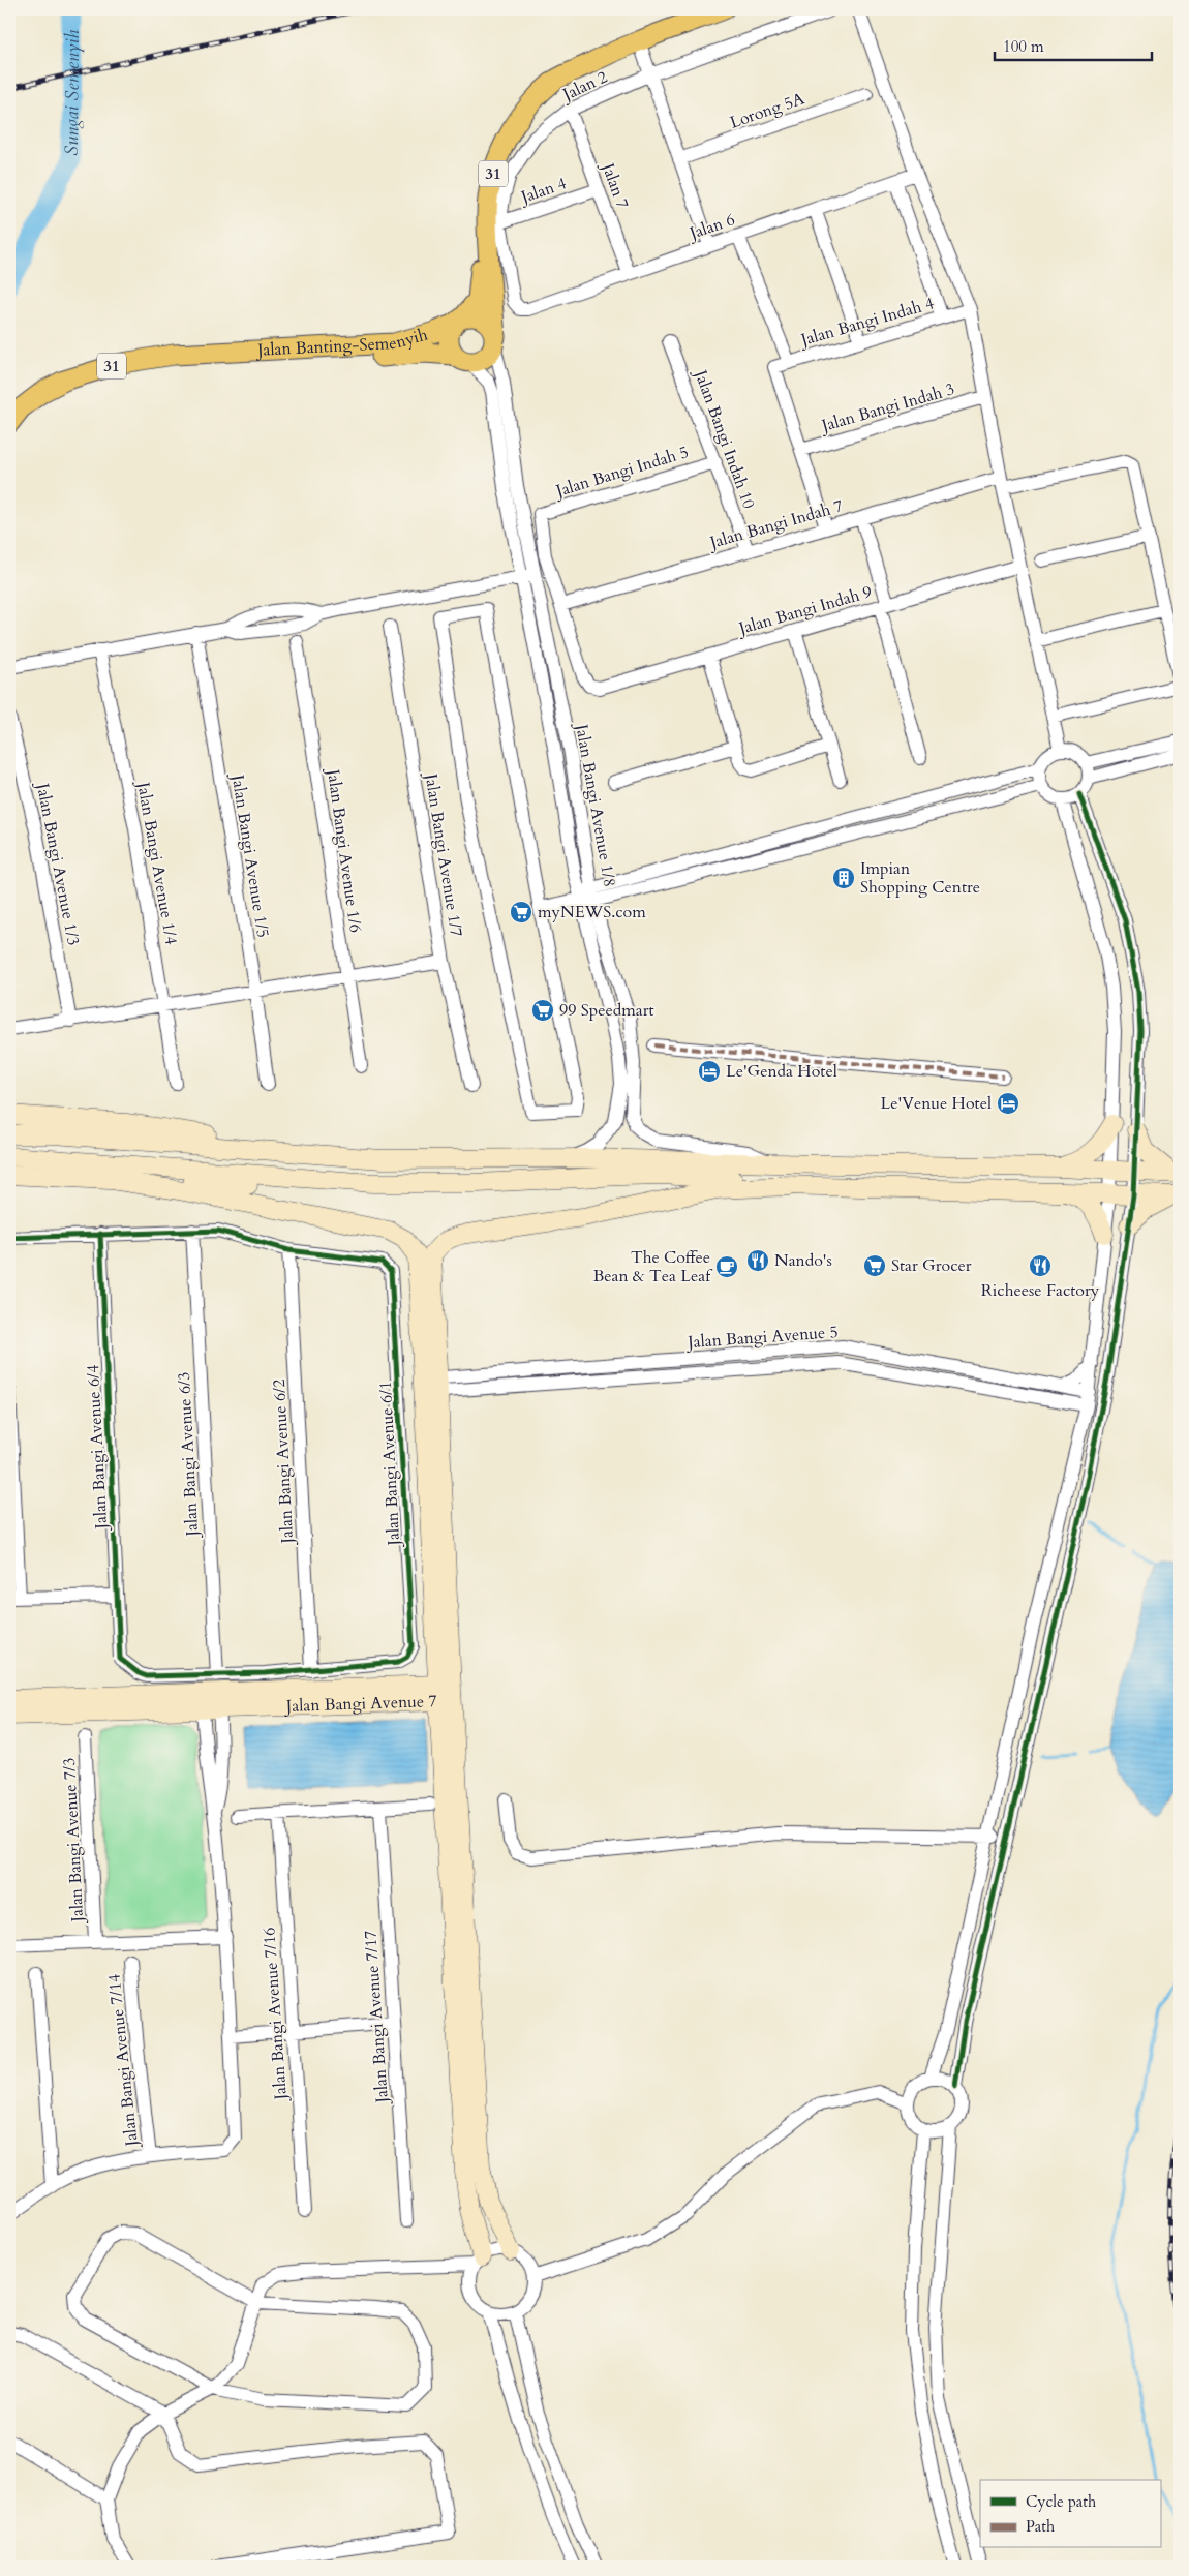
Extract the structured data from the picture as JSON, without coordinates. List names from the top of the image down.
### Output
{
  "streets": {
    "main road": ["31", "Jalan Banting-Semenyih", "Jalan Bangi Avenue 7"],
    "street": [
      "Jalan 2",
      "Lorong 5A",
      "Jalan 7",
      "Jalan 4",
      "Jalan 6",
      "Jalan Bangi Indah 4",
      "Jalan Bangi Indah 3",
      "Jalan Bangi Indah 10",
      "Jalan Bangi Indah 5",
      "Jalan Bangi Indah 7",
      "Jalan Bangi Indah 9",
      "Jalan Bangi Avenue 1/8",
      "Jalan Bangi Avenue 1/6",
      "Jalan Bangi Avenue 1/7",
      "Jalan Bangi Avenue 1/5",
      "Jalan Bangi Avenue 1/4",
      "Jalan Bangi Avenue 1/3",
      "Jalan Bangi Avenue 5",
      "Jalan Bangi Avenue 6/4",
      "Jalan Bangi Avenue 6/3",
      "Jalan Bangi Avenue 6/2",
      "Jalan Bangi Avenue 6/1",
      "Jalan Bangi Avenue 7/3",
      "Jalan Bangi Avenue 7/16",
      "Jalan Bangi Avenue 7/17",
      "Jalan Bangi Avenue 7/14"
    ]
  },
  "crossings": [
    ["Jalan 2", "Jalan 7"],
    ["Jalan 2", "Jalan 4"],
    ["Jalan 2", "Jalan 6"],
    ["31", "Jalan Banting-Semenyih"],
    ["31", "Jalan Bangi Avenue 1/8"],
    ["Jalan 7", "Jalan 4"],
    ["Jalan 7", "Jalan 6"],
    ["Jalan Bangi Indah 4", "Jalan Bangi Indah 3"],
    ["Jalan Banting-Semenyih", "Jalan Bangi Avenue 1/8"],
    ["Jalan Bangi Indah 10", "Jalan Bangi Indah 5"],
    ["Jalan Bangi Indah 10", "Jalan Bangi Indah 7"],
    ["Jalan Bangi Indah 5", "Jalan Bangi Indah 7"],
    ["Jalan Bangi Indah 5", "Jalan Bangi Indah 9"],
    ["Jalan Bangi Indah 7", "Jalan Bangi Indah 9"],
    ["Jalan Bangi Avenue 6/4", "Jalan Bangi Avenue 6/3"],
    ["Jalan Bangi Avenue 6/4", "Jalan Bangi Avenue 7"],
    ["Jalan Bangi Avenue 6/3", "Jalan Bangi Avenue 7"],
    ["Jalan Bangi Avenue 6/3", "Jalan Bangi Avenue 7/14"],
    ["Jalan Bangi Avenue 6/2", "Jalan Bangi Avenue 6/1"]
  ],
  "water": ["Sungai Semenyih"],
  "places": {
    "building": ["Impian Shopping Centre"],
    "supermarket": ["myNEWS.com", "99 Speedmart", "Star Grocer"],
    "hotel": ["Le'Genda Hotel", "Le'Venue Hotel"],
    "restaurant": ["Nando's", "Richeese Factory"],
    "cafe": ["The Coffee Bean & Tea Leaf"]
  },
  "legend": ["Cycle path", "Path"],
  "scale_bar": "100 m"
}
